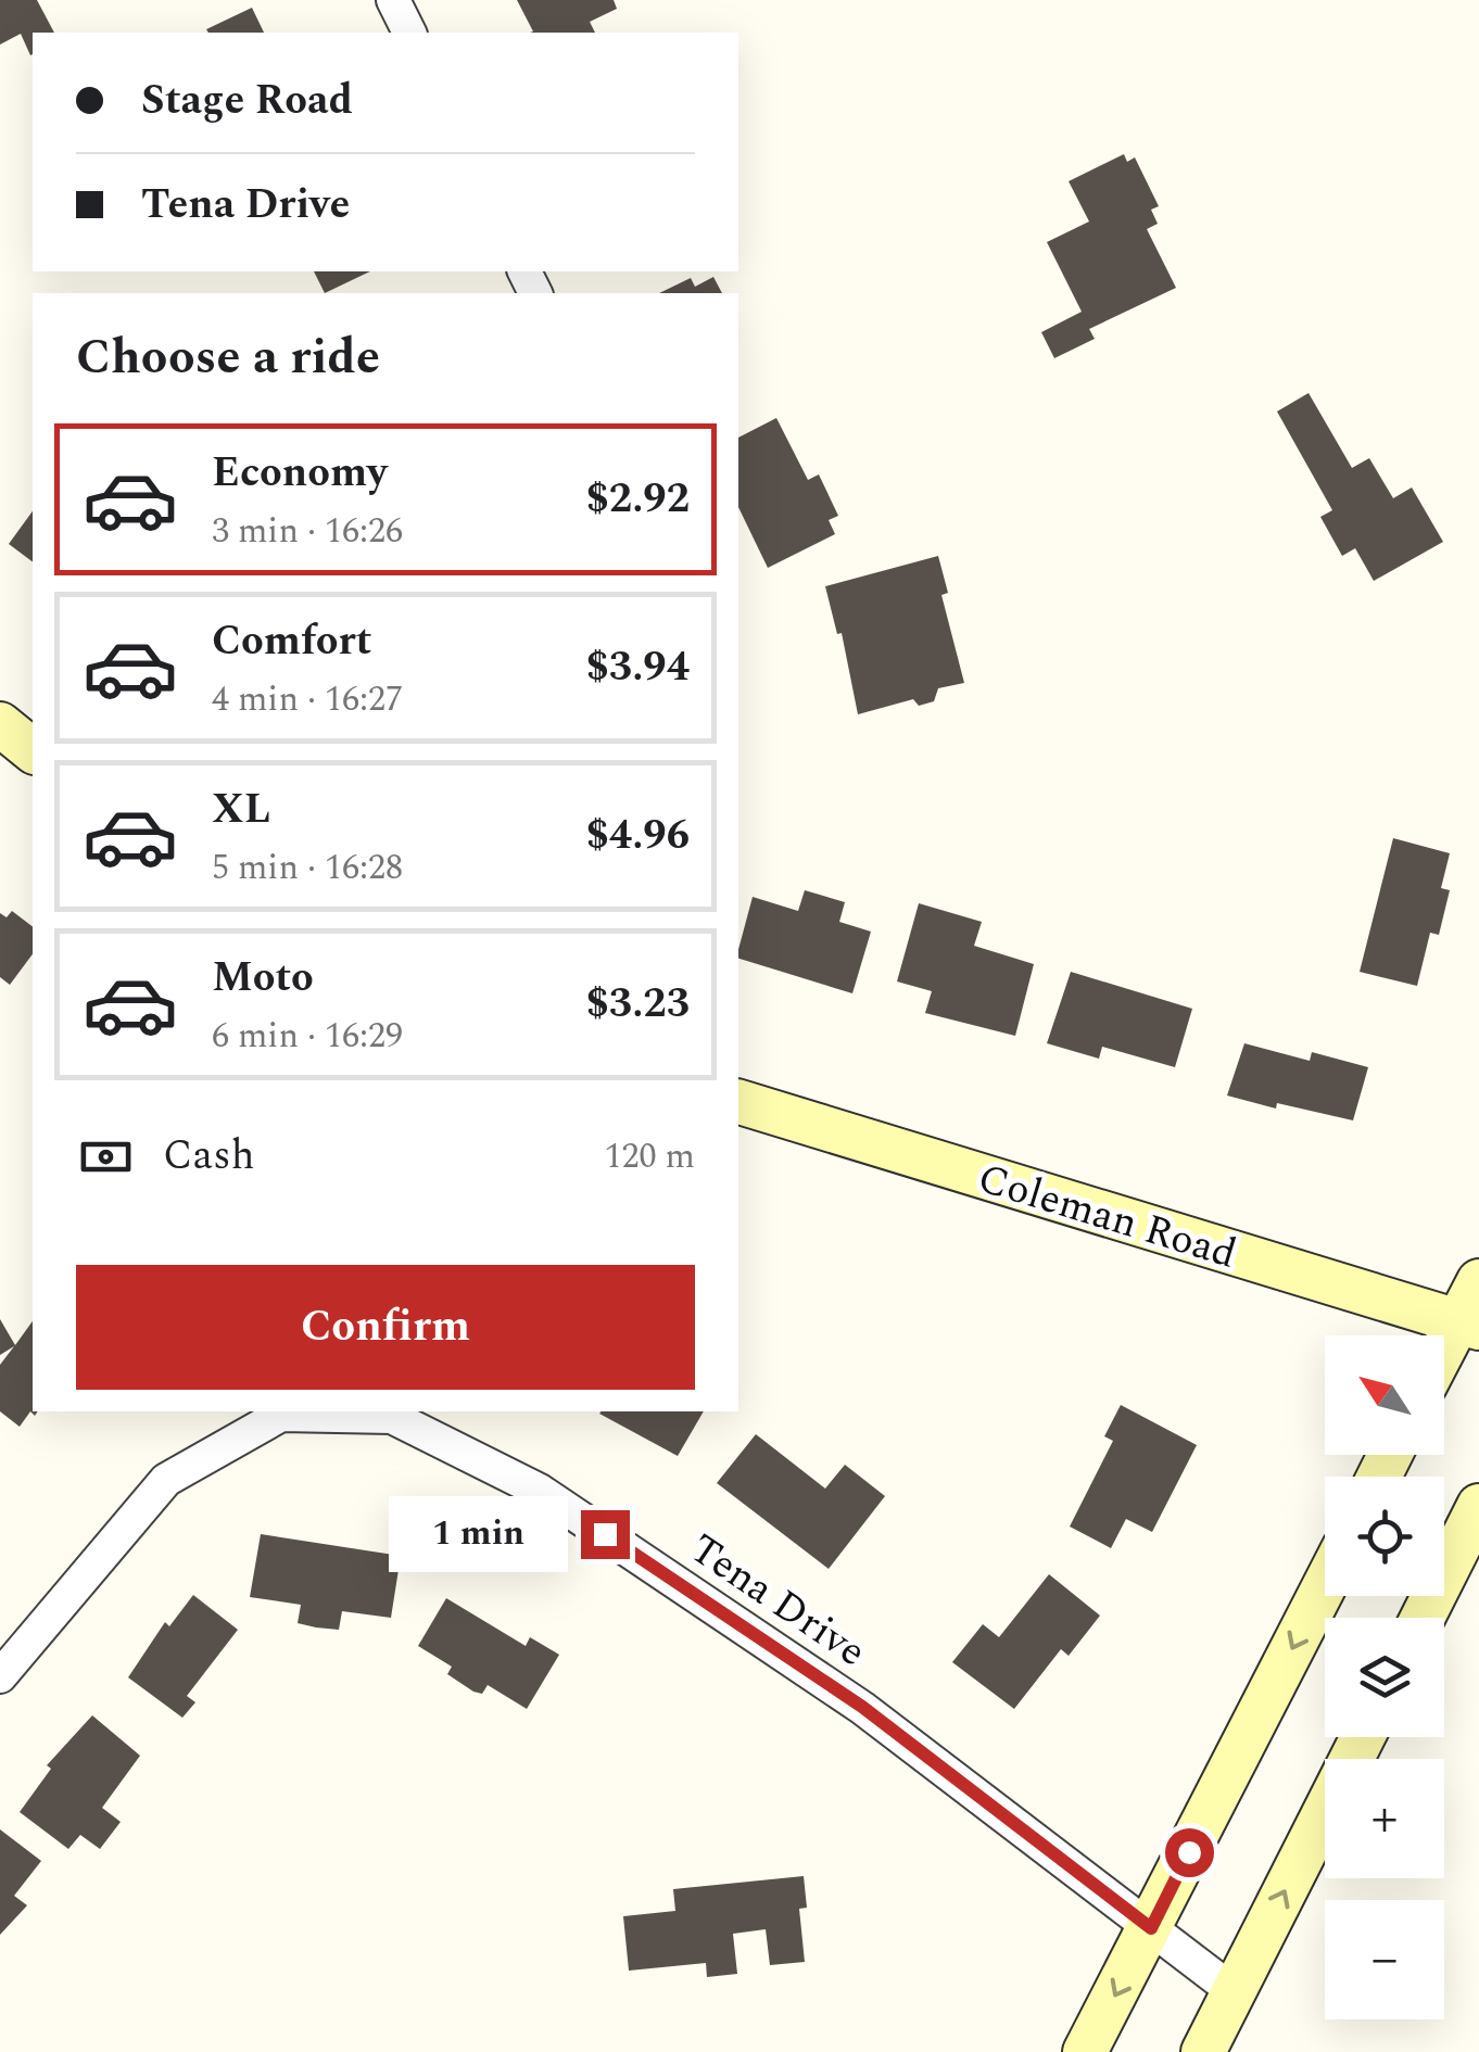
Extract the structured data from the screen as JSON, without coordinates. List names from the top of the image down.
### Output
{
  "streets": {
    "main road": ["Coleman Road"],
    "street": ["Tena Drive"]
  },
  "north": "top left",
  "page": {
    "banner": ["Stage Road", "Tena Drive"],
    "heading": "Choose a ride",
    "list": [
      {
        "name": "Economy",
        "note": "3 min · 16:26",
        "value": "$2.92"
      },
      {
        "name": "Comfort",
        "note": "4 min · 16:27",
        "value": "$3.94"
      },
      {
        "name": "XL",
        "note": "5 min · 16:28",
        "value": "$4.96"
      },
      {
        "name": "Moto",
        "note": "6 min · 16:29",
        "value": "$3.23"
      }
    ],
    "pay": ["Cash", "120 m"],
    "buttons": "Confirm",
    "map_buttons": ["+", "−"],
    "bubble": "1 min"
  }
}
